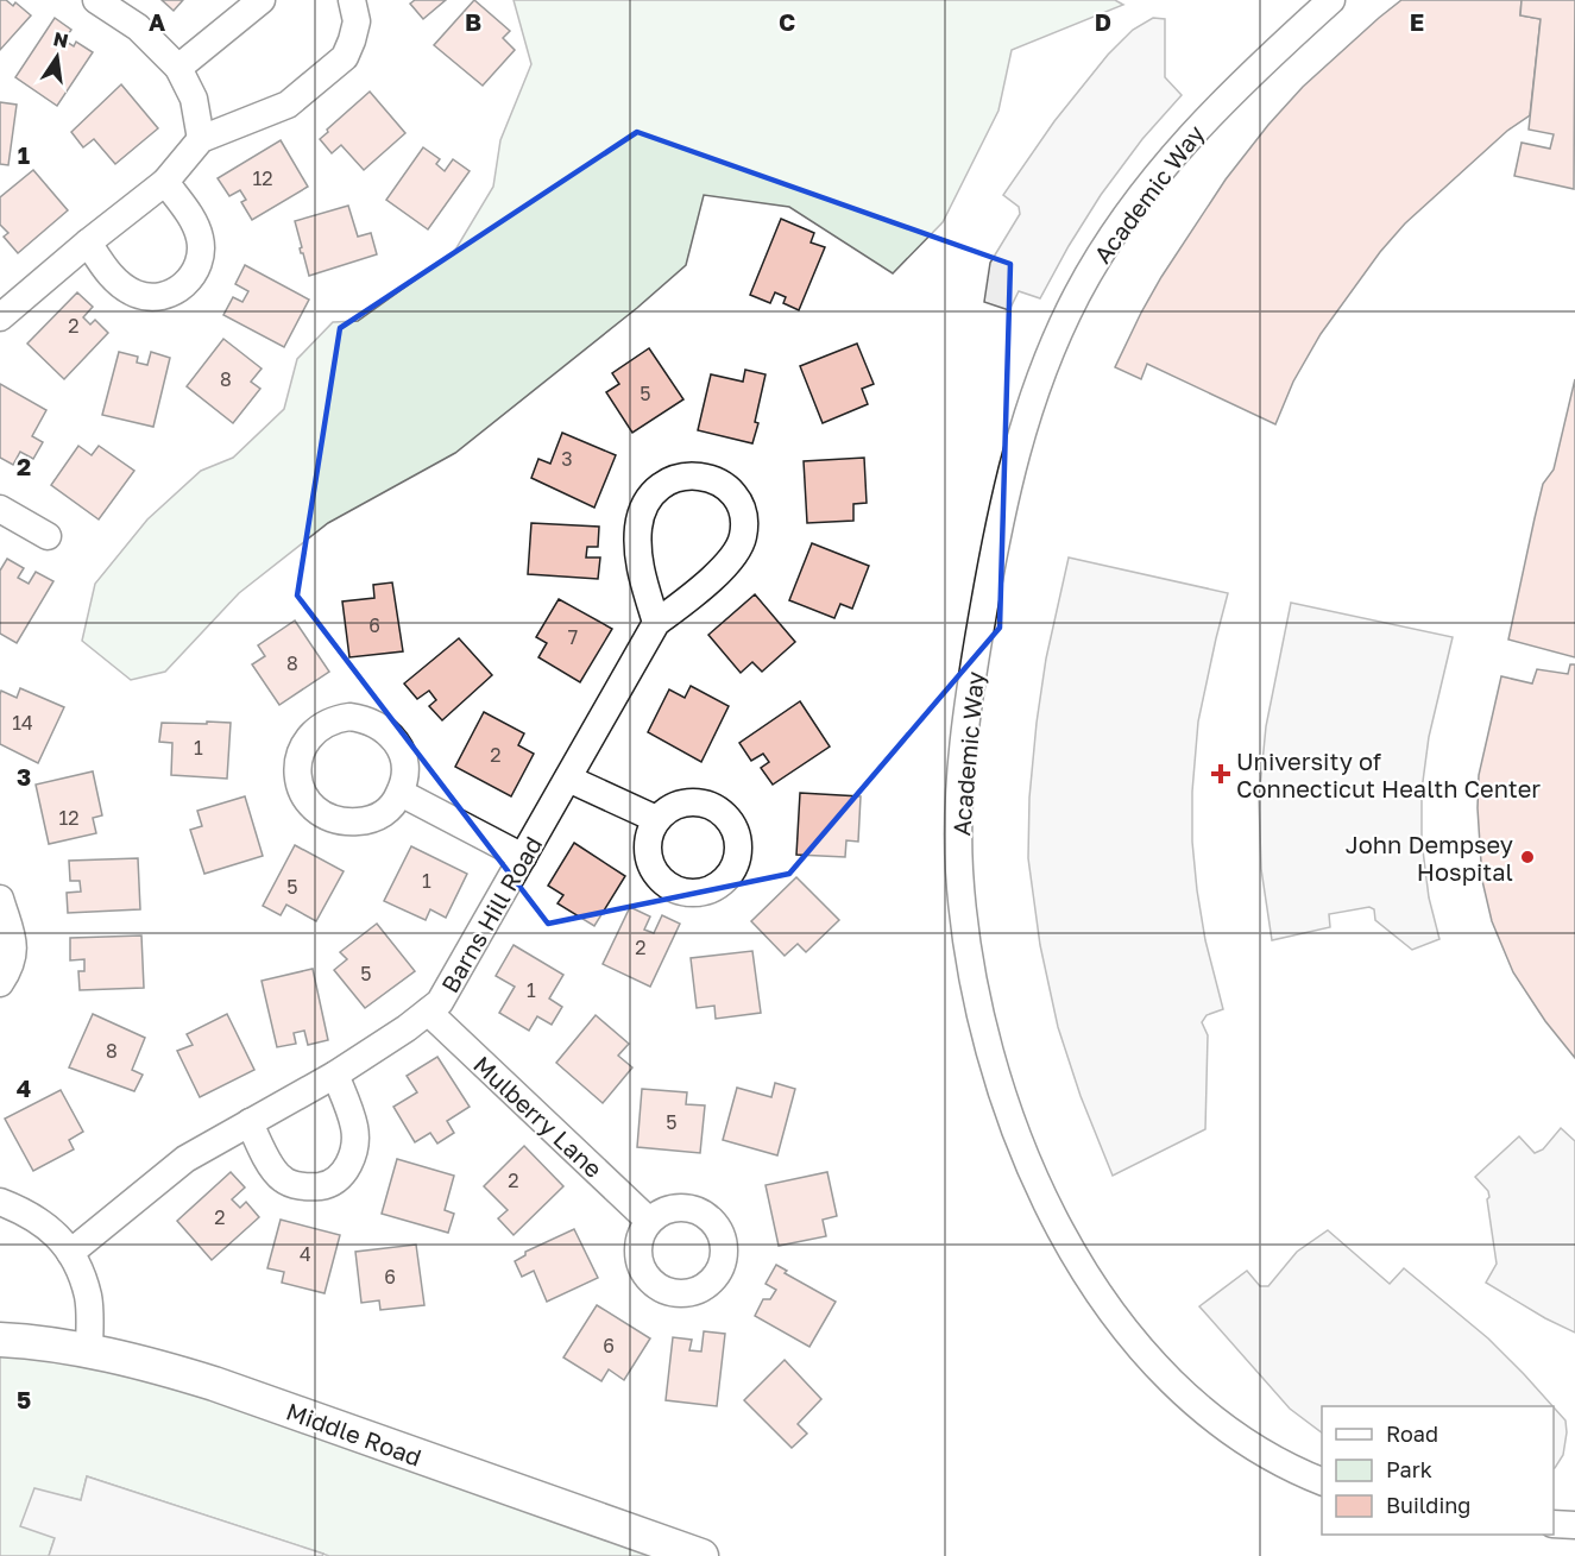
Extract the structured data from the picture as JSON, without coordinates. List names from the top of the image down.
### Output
{
  "streets": {
    "street": [
      "Academic Way",
      "Barns Hill Road",
      "Mulberry Lane",
      "Middle Road"
    ]
  },
  "crossings": [
    ["Barns Hill Road", "Mulberry Lane"]
  ],
  "places": {
    "health": ["University of Connecticut Health Center"],
    "other": ["John Dempsey Hospital"]
  },
  "house_numbers": [
    "12",
    "2",
    "8",
    "5",
    "3",
    "6",
    "7",
    "8",
    "14",
    "1",
    "2",
    "12",
    "1",
    "5",
    "2",
    "5",
    "1",
    "8",
    "5",
    "2",
    "2",
    "4",
    "6",
    "6"
  ],
  "legend": ["Road", "Park", "Building"],
  "north": "top",
  "grid": {
    "columns": [
      "A",
      "B",
      "C",
      "D",
      "E"
    ],
    "rows": [
      "1",
      "2",
      "3",
      "4",
      "5"
    ]
  }
}
